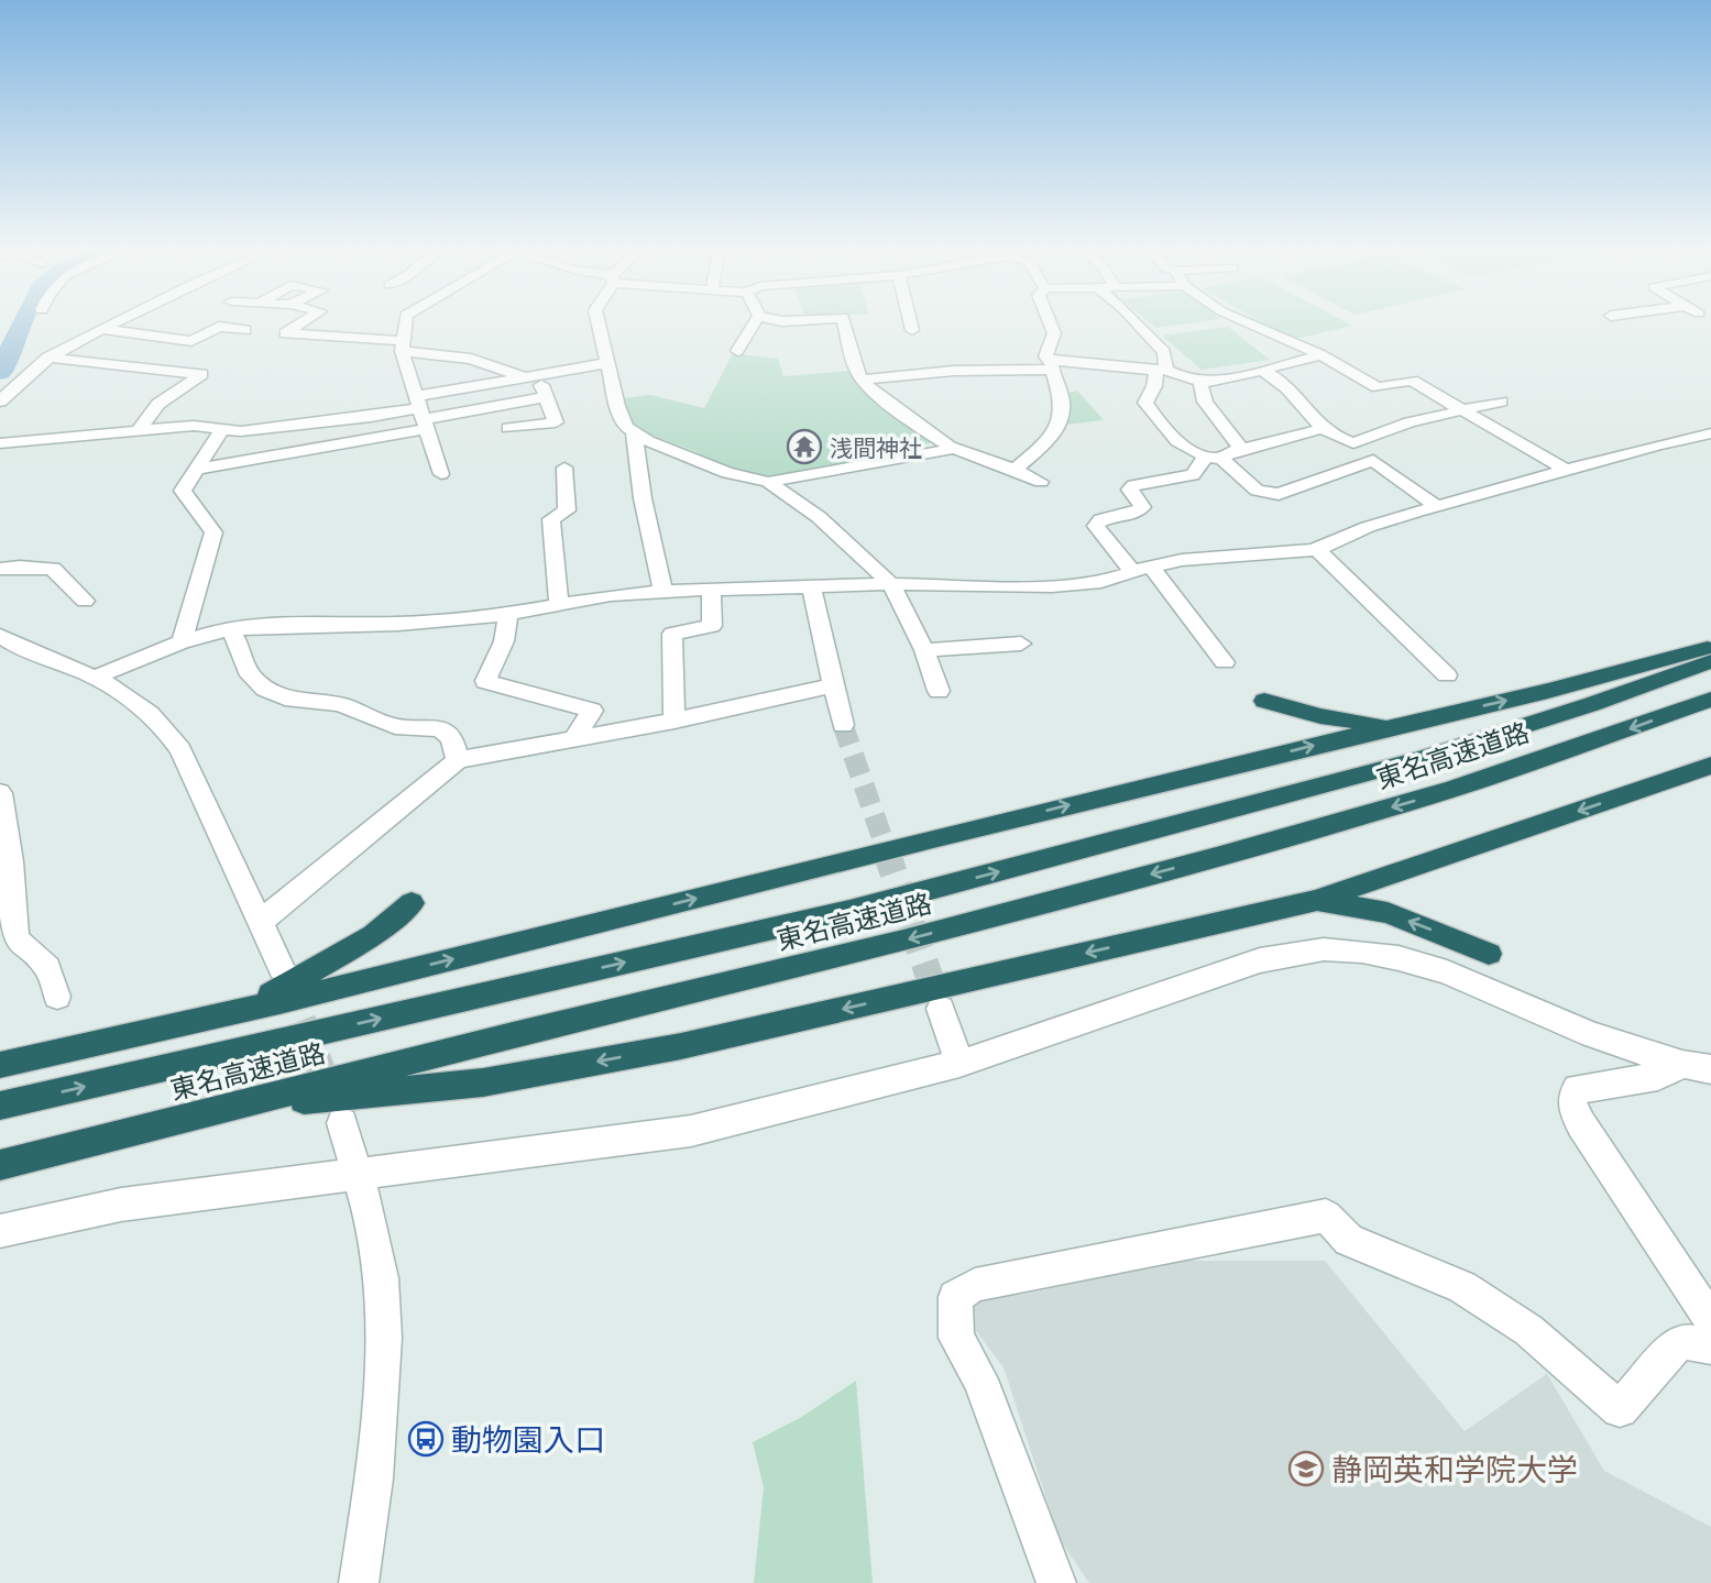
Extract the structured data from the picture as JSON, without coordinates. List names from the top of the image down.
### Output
{
  "streets": {
    "highway": ["東名高速道路"]
  },
  "places": {
    "temple": ["浅間神社"],
    "bus stop": ["動物園入口"],
    "school or university": ["静岡英和学院大学"]
  }
}
